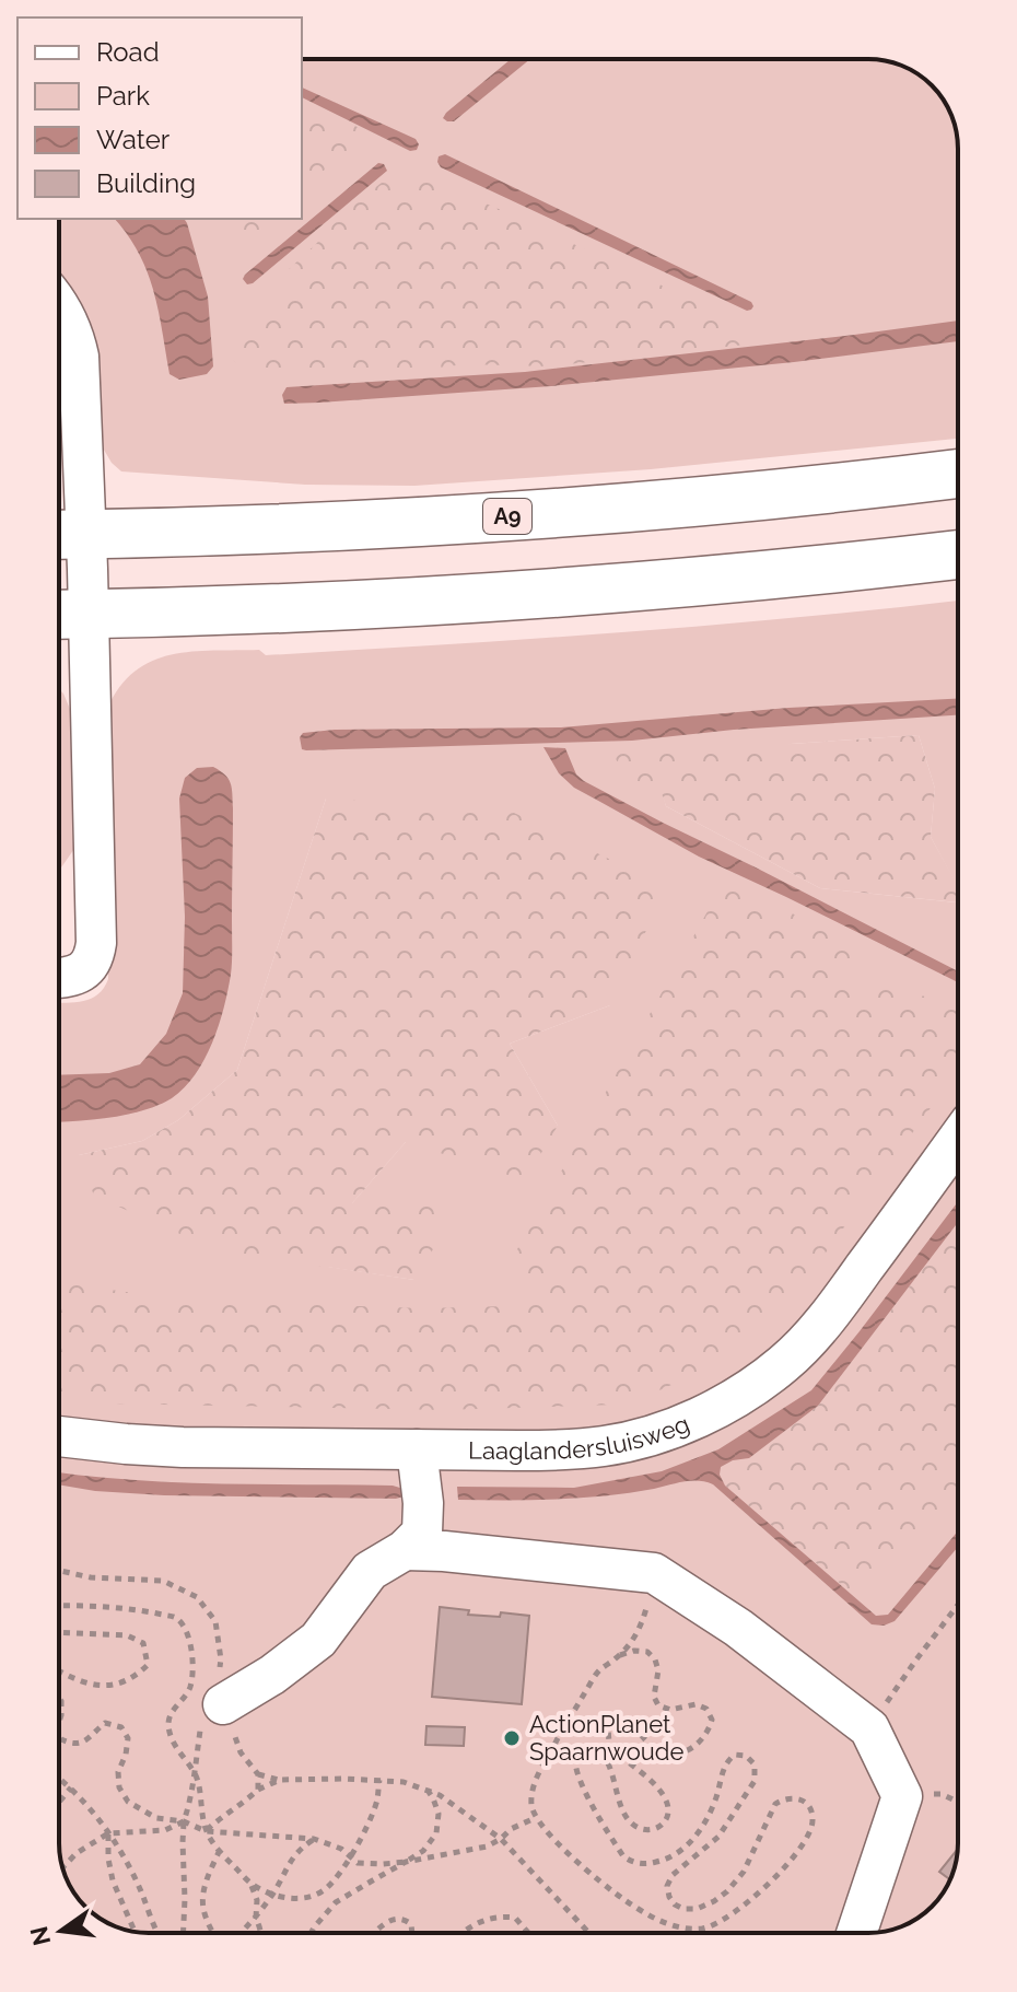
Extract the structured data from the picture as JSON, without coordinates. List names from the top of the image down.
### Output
{
  "streets": {
    "highway": ["A9"],
    "street": ["Laaglandersluisweg"]
  },
  "places": ["ActionPlanet Spaarnwoude"],
  "legend": [
    "Road",
    "Park",
    "Water",
    "Building"
  ],
  "north": "left"
}
